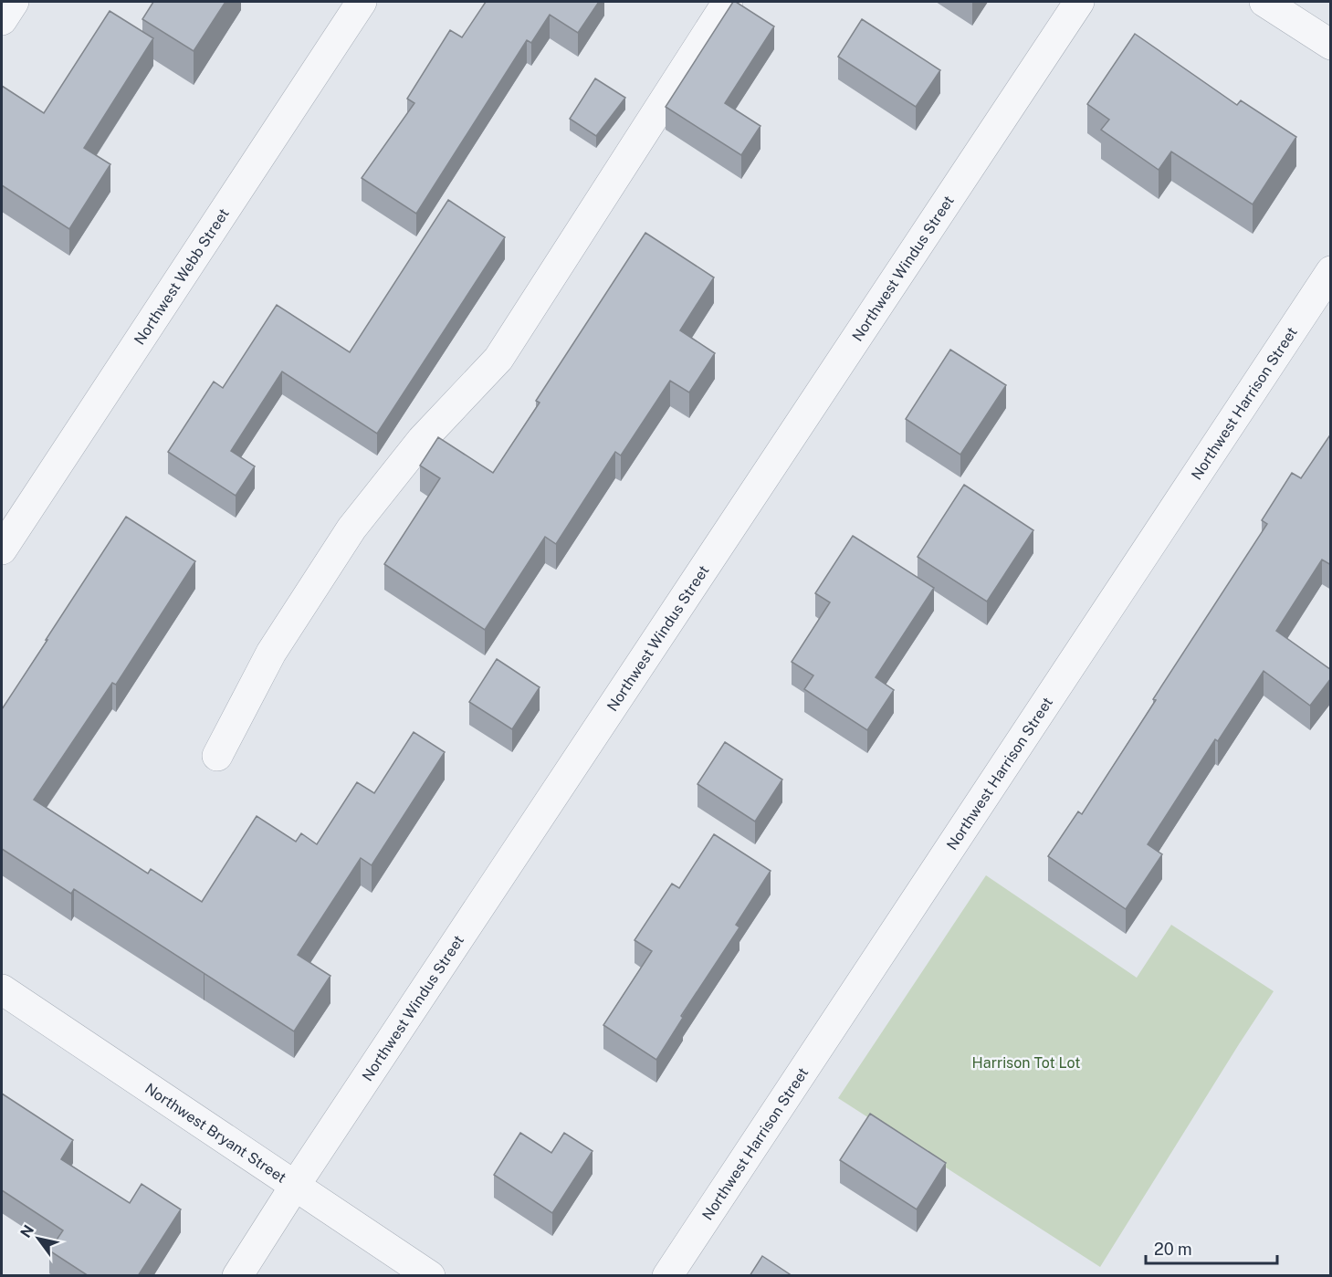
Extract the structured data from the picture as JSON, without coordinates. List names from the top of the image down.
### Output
{
  "streets": {
    "street": [
      "Northwest Windus Street",
      "Northwest Webb Street",
      "Northwest Harrison Street",
      "Northwest Bryant Street"
    ]
  },
  "crossings": [
    ["Northwest Windus Street", "Northwest Bryant Street"]
  ],
  "parks": ["Harrison Tot Lot"],
  "scale_bar": "20 m",
  "north": "top left"
}
